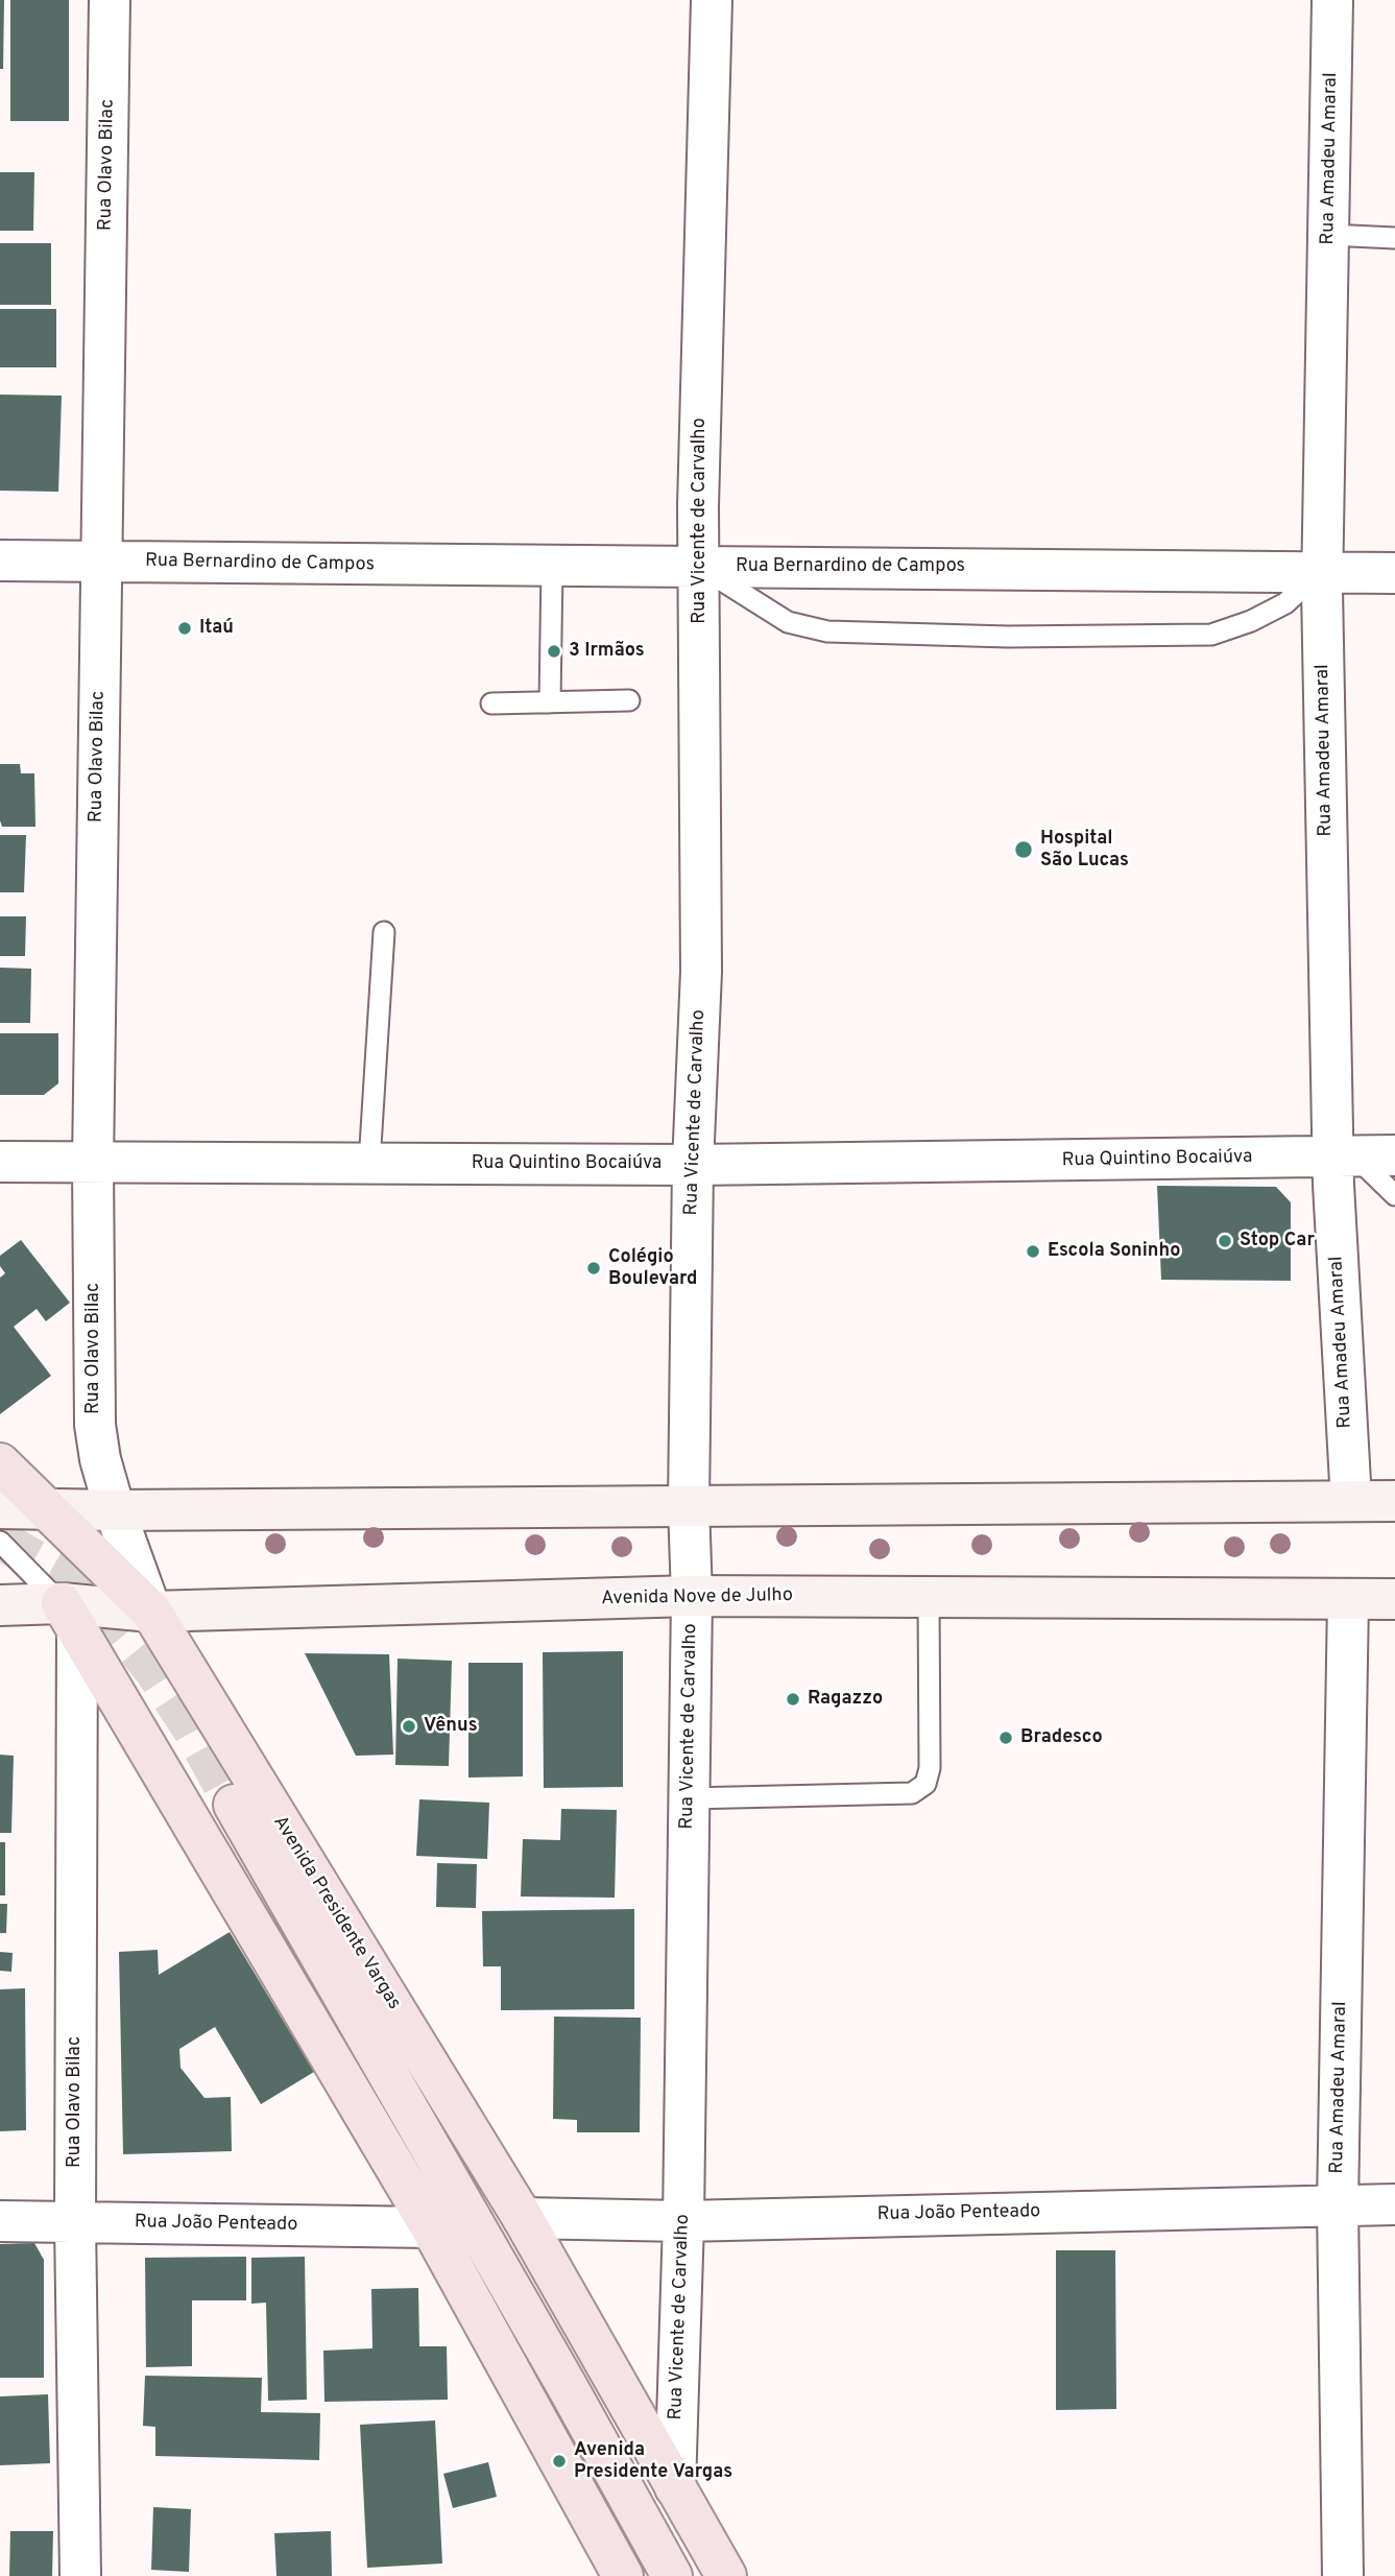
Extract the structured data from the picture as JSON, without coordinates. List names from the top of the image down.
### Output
{
  "streets": {
    "main road": ["Avenida Nove de Julho", "Avenida Presidente Vargas"],
    "street": [
      "Rua Amadeu Amaral",
      "Rua Olavo Bilac",
      "Rua Vicente de Carvalho",
      "Rua Bernardino de Campos",
      "Rua Quintino Bocaiúva",
      "Rua João Penteado"
    ]
  },
  "crossings": [
    ["Rua Amadeu Amaral", "Rua Bernardino de Campos"],
    ["Rua Amadeu Amaral", "Rua Quintino Bocaiúva"],
    ["Rua Amadeu Amaral", "Avenida Nove de Julho"],
    ["Rua Amadeu Amaral", "Rua João Penteado"],
    ["Rua Olavo Bilac", "Rua Bernardino de Campos"],
    ["Rua Olavo Bilac", "Rua Quintino Bocaiúva"],
    ["Rua Olavo Bilac", "Avenida Nove de Julho"],
    ["Rua Olavo Bilac", "Avenida Presidente Vargas"],
    ["Rua Olavo Bilac", "Rua João Penteado"],
    ["Rua Vicente de Carvalho", "Rua Bernardino de Campos"],
    ["Rua Vicente de Carvalho", "Rua Quintino Bocaiúva"],
    ["Rua Vicente de Carvalho", "Avenida Nove de Julho"],
    ["Rua Vicente de Carvalho", "Avenida Presidente Vargas"],
    ["Rua Vicente de Carvalho", "Rua João Penteado"],
    ["Avenida Nove de Julho", "Avenida Presidente Vargas"],
    ["Avenida Presidente Vargas", "Rua João Penteado"]
  ],
  "places": [
    "Itaú",
    "3 Irmãos",
    "Hospital São Lucas",
    "Stop Car",
    "Escola Soninho",
    "Colégio Boulevard",
    "Ragazzo",
    "Vênus",
    "Bradesco",
    "Avenida Presidente Vargas"
  ]
}
